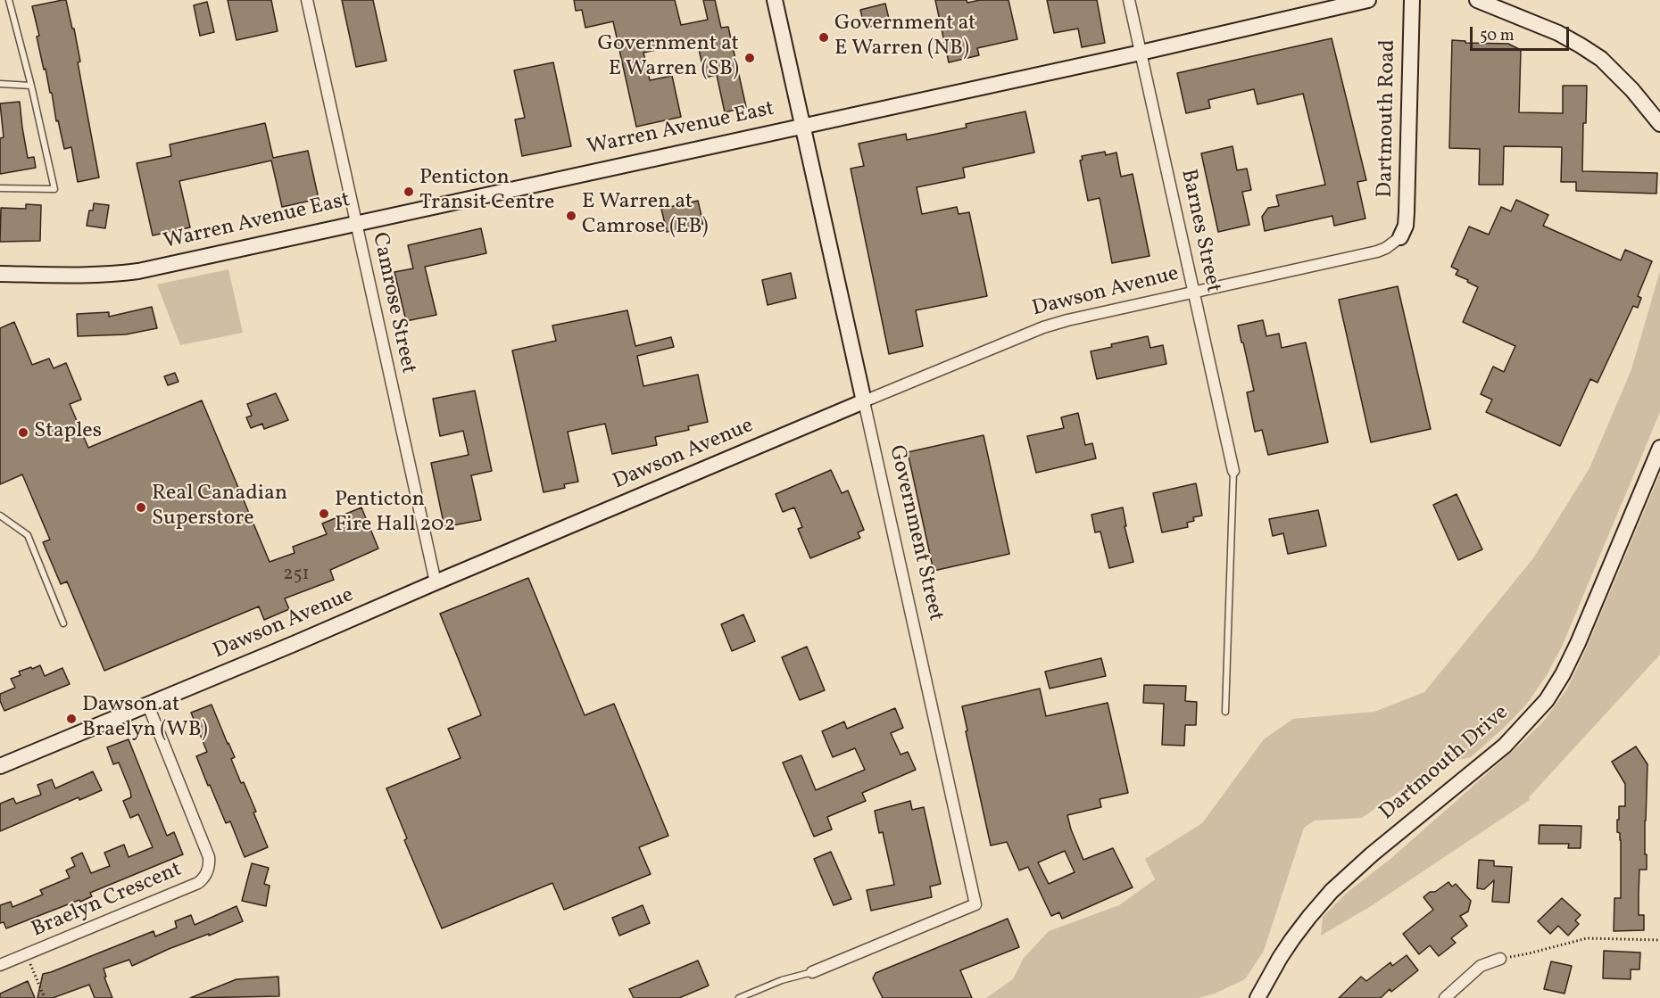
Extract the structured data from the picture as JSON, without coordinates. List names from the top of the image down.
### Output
{
  "streets": {
    "street": [
      "Dartmouth Road",
      "Warren Avenue East",
      "Barnes Street",
      "Dawson Avenue",
      "Camrose Street",
      "Government Street",
      "Dartmouth Drive",
      "Braelyn Crescent"
    ]
  },
  "crossings": [
    ["Dartmouth Road", "Dawson Avenue"],
    ["Warren Avenue East", "Barnes Street"],
    ["Warren Avenue East", "Camrose Street"],
    ["Warren Avenue East", "Government Street"],
    ["Barnes Street", "Dawson Avenue"],
    ["Dawson Avenue", "Camrose Street"],
    ["Dawson Avenue", "Government Street"],
    ["Dawson Avenue", "Braelyn Crescent"]
  ],
  "places": [
    "Government at E Warren (NB)",
    "Government at E Warren (SB)",
    "Penticton Transit Centre",
    "E Warren at Camrose (EB)",
    "Staples",
    "Real Canadian Superstore",
    "Penticton Fire Hall 202",
    "Dawson at Braelyn (WB)"
  ],
  "house_numbers": ["251"],
  "scale_bar": "50 m"
}
